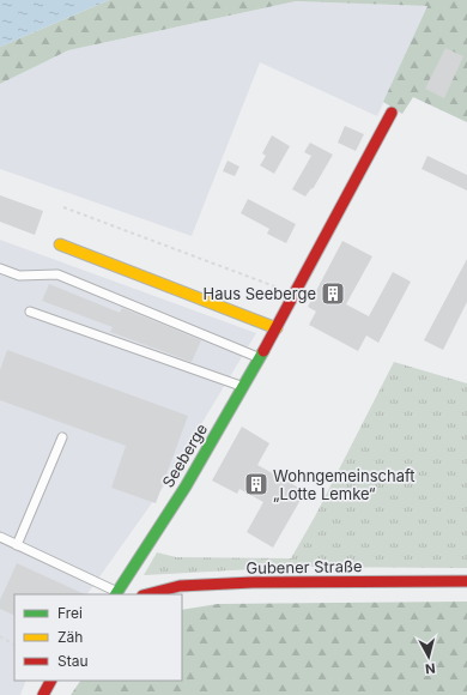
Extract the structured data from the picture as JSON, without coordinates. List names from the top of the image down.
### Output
{
  "streets": {
    "street": ["Seeberge", "Gubener Straße"]
  },
  "places": {
    "building": ["Haus Seeberge", "Wohngemeinschaft „Lotte Lemke“"]
  },
  "legend": ["Frei", "Zäh", "Stau"],
  "north": "bottom"
}
